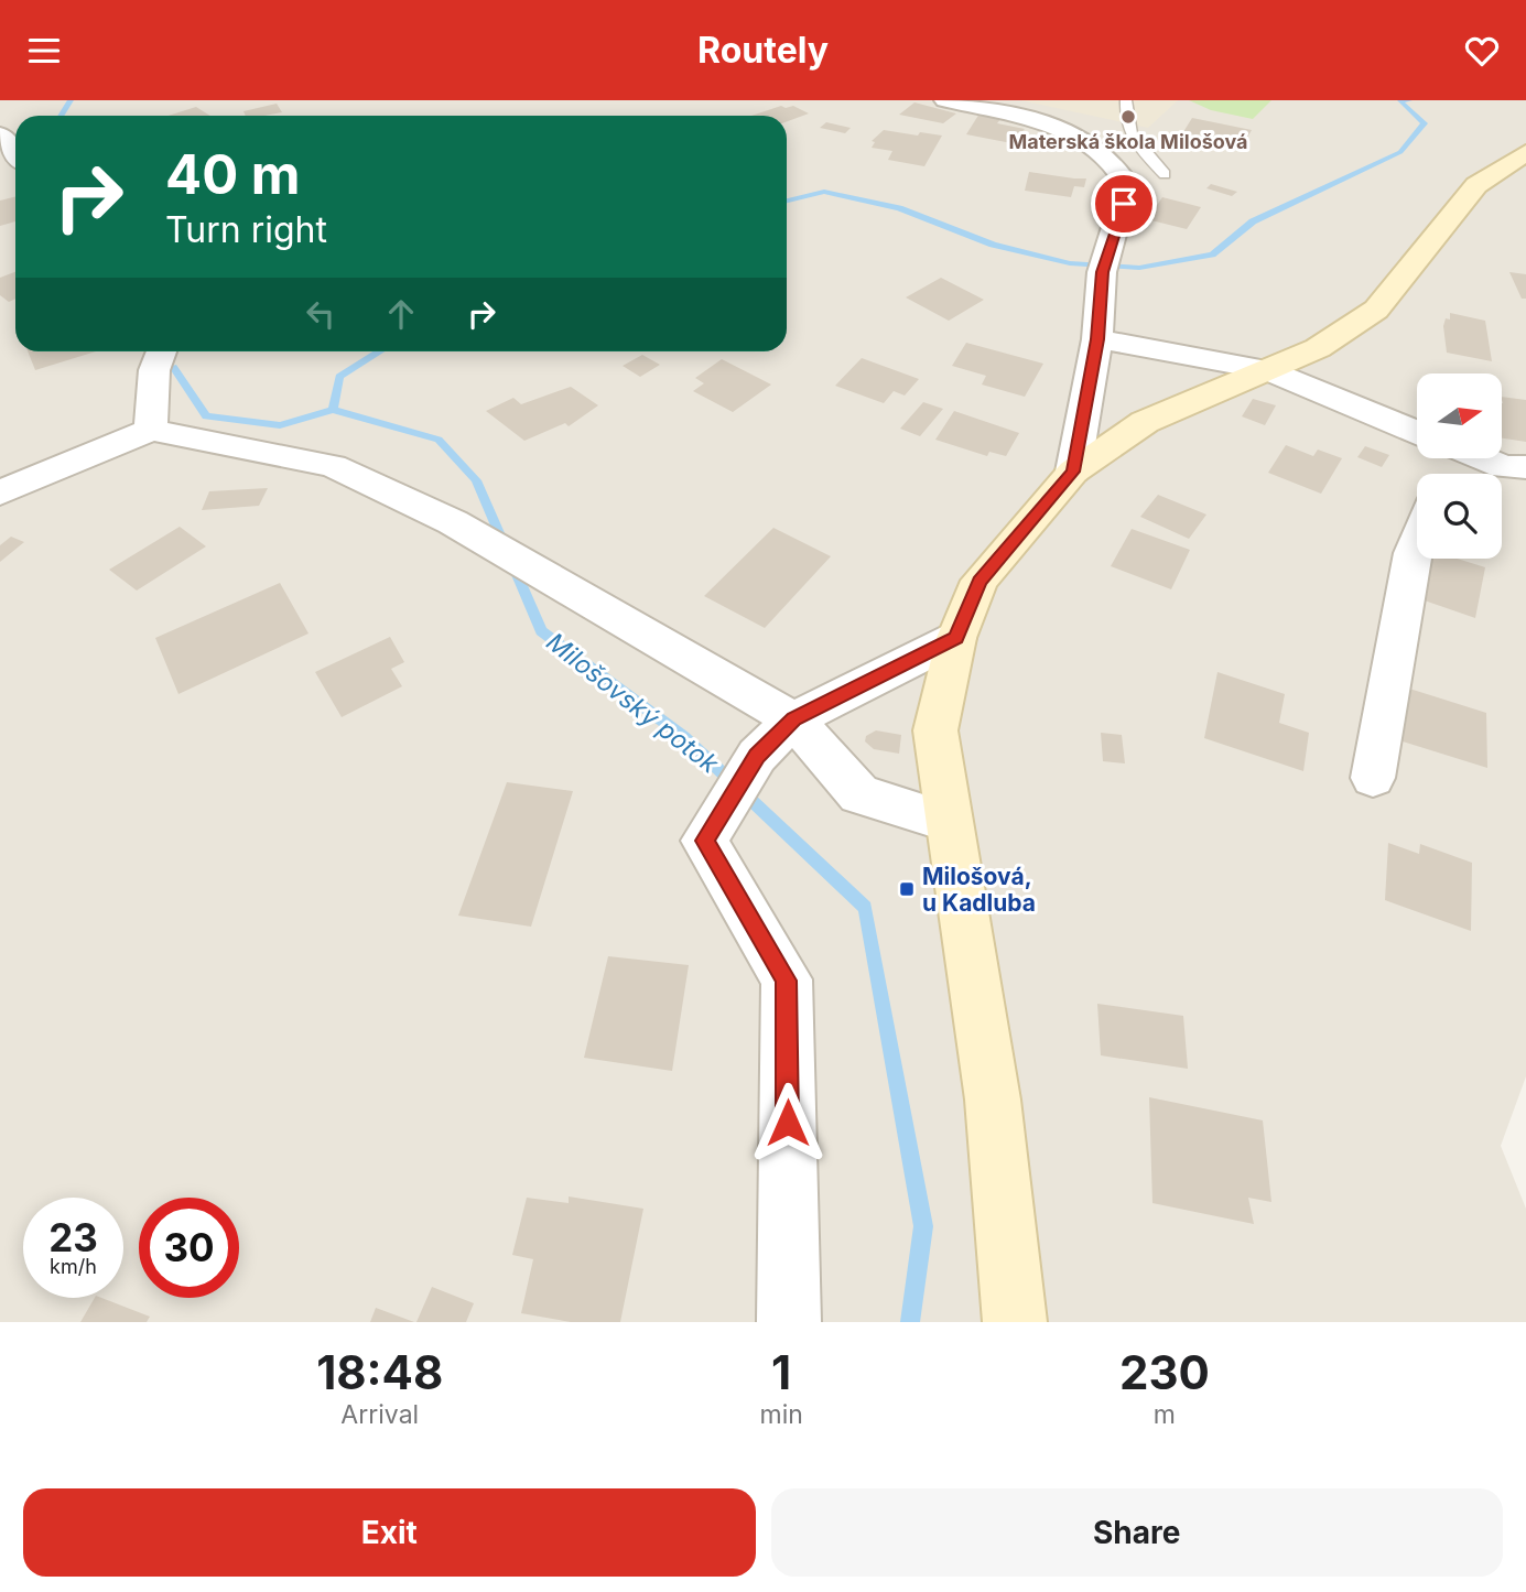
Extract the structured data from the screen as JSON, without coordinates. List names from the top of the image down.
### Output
{
  "water": ["Milošovský potok"],
  "places": {
    "other": ["Materská škola Milošová"],
    "transit": ["Milošová, u Kadluba"]
  },
  "north": "right",
  "page": {
    "header": "Routely",
    "turn": ["40 m", "Turn right"],
    "speed": "23 km/h",
    "limit": "30",
    "eta": [
      "18:48",
      "Arrival",
      "1",
      "min",
      "230",
      "m"
    ],
    "buttons": ["Exit", "Share"]
  }
}
